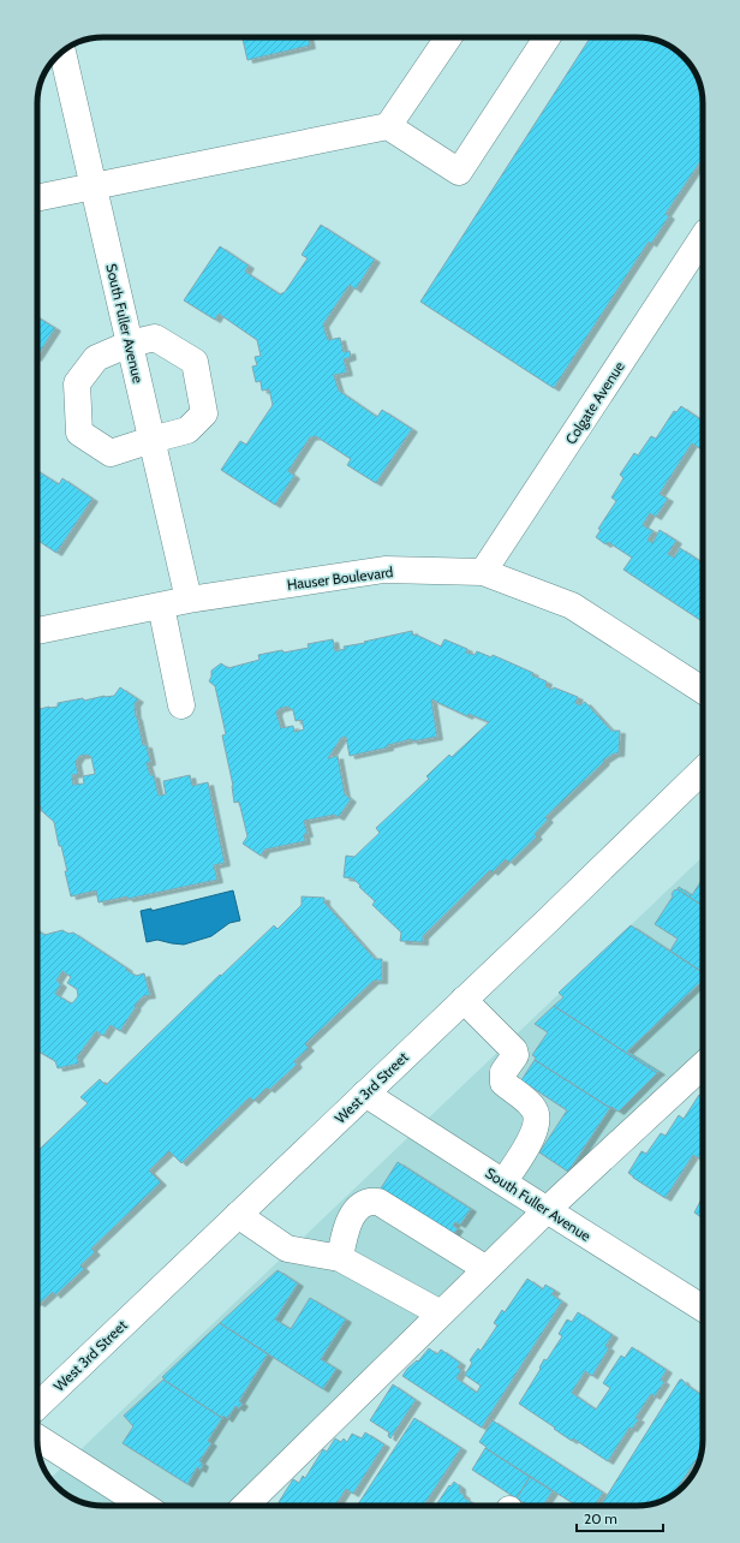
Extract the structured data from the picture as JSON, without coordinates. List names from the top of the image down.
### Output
{
  "streets": {
    "street": [
      "South Fuller Avenue",
      "Colgate Avenue",
      "Hauser Boulevard",
      "West 3rd Street"
    ]
  },
  "crossings": [
    ["South Fuller Avenue", "Hauser Boulevard"],
    ["South Fuller Avenue", "West 3rd Street"],
    ["Colgate Avenue", "Hauser Boulevard"]
  ],
  "scale_bar": "20 m"
}
